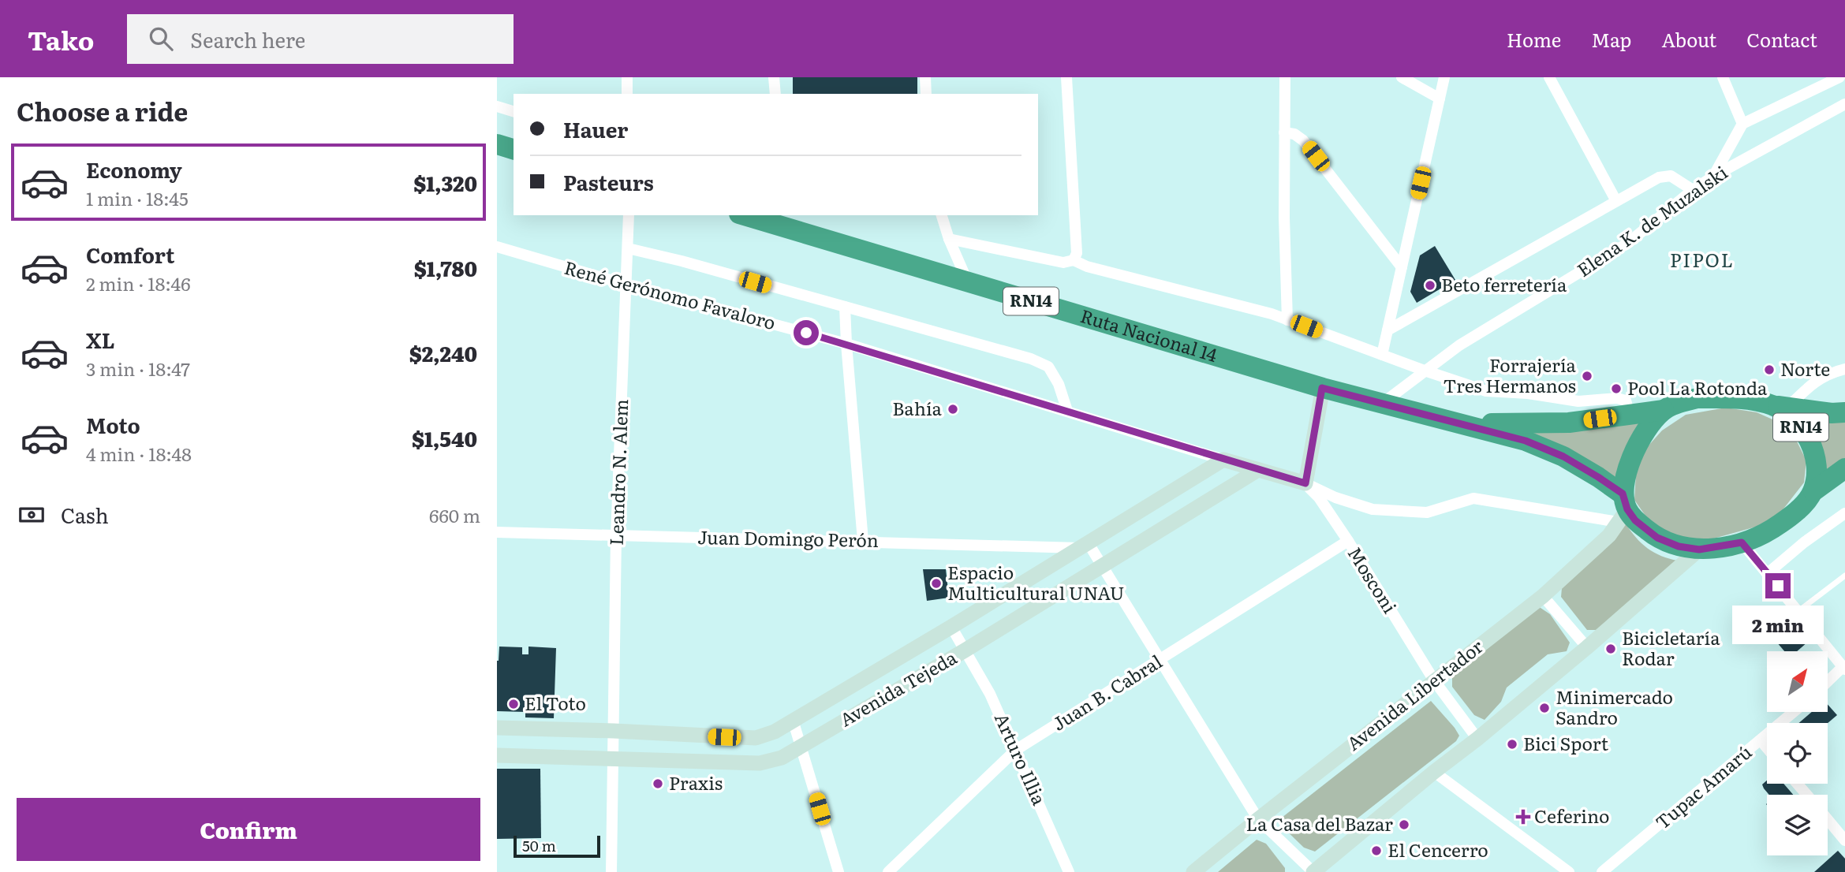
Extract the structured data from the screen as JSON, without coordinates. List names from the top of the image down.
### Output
{
  "streets": {
    "highway": ["RN14", "Ruta Nacional 14"],
    "main road": ["Avenida Tejeda", "Avenida Libertador"],
    "street": [
      "Elena K. de Muzalski",
      "René Gerónomo Favaloro",
      "Leandro N. Alem",
      "Juan Domingo Perón",
      "Mosconi",
      "Juan B. Cabral",
      "Arturo Illia",
      "Tupac Amarú"
    ]
  },
  "crossings": [
    ["Elena K. de Muzalski", "Ruta Nacional 14"],
    ["René Gerónomo Favaloro", "Leandro N. Alem"],
    ["René Gerónomo Favaloro", "Avenida Tejeda"],
    ["Ruta Nacional 14", "Avenida Libertador"],
    ["Leandro N. Alem", "Juan Domingo Perón"],
    ["Leandro N. Alem", "Avenida Tejeda"],
    ["Juan Domingo Perón", "Avenida Tejeda"],
    ["Mosconi", "Juan B. Cabral"],
    ["Mosconi", "Avenida Libertador"],
    ["Avenida Tejeda", "Arturo Illia"],
    ["Juan B. Cabral", "Arturo Illia"]
  ],
  "districts": ["PIPOL"],
  "places": {
    "other": [
      "Beto ferretería",
      "Norte",
      "Forrajería Tres Hermanos",
      "Pool La Rotonda",
      "Bahía",
      "Espacio Multicultural UNAU",
      "Bicicletaría Rodar",
      "El Toto",
      "Minimercado Sandro",
      "Bici Sport",
      "Praxis",
      "La Casa del Bazar",
      "El Cencerro"
    ],
    "health": ["Ceferino"]
  },
  "scale_bar": "50 m",
  "north": "top right",
  "page": {
    "header": "Tako",
    "search": "Search here",
    "nav": [
      "Home",
      "Map",
      "About",
      "Contact"
    ],
    "heading": "Choose a ride",
    "banner": ["Hauer", "Pasteurs"],
    "list": [
      {
        "name": "Economy",
        "note": "1 min · 18:45",
        "value": "$1,320"
      },
      {
        "name": "Comfort",
        "note": "2 min · 18:46",
        "value": "$1,780"
      },
      {
        "name": "XL",
        "note": "3 min · 18:47",
        "value": "$2,240"
      },
      {
        "name": "Moto",
        "note": "4 min · 18:48",
        "value": "$1,540"
      }
    ],
    "pay": ["Cash", "660 m"],
    "bubble": "2 min",
    "buttons": "Confirm",
    "scale": "50 m"
  }
}
